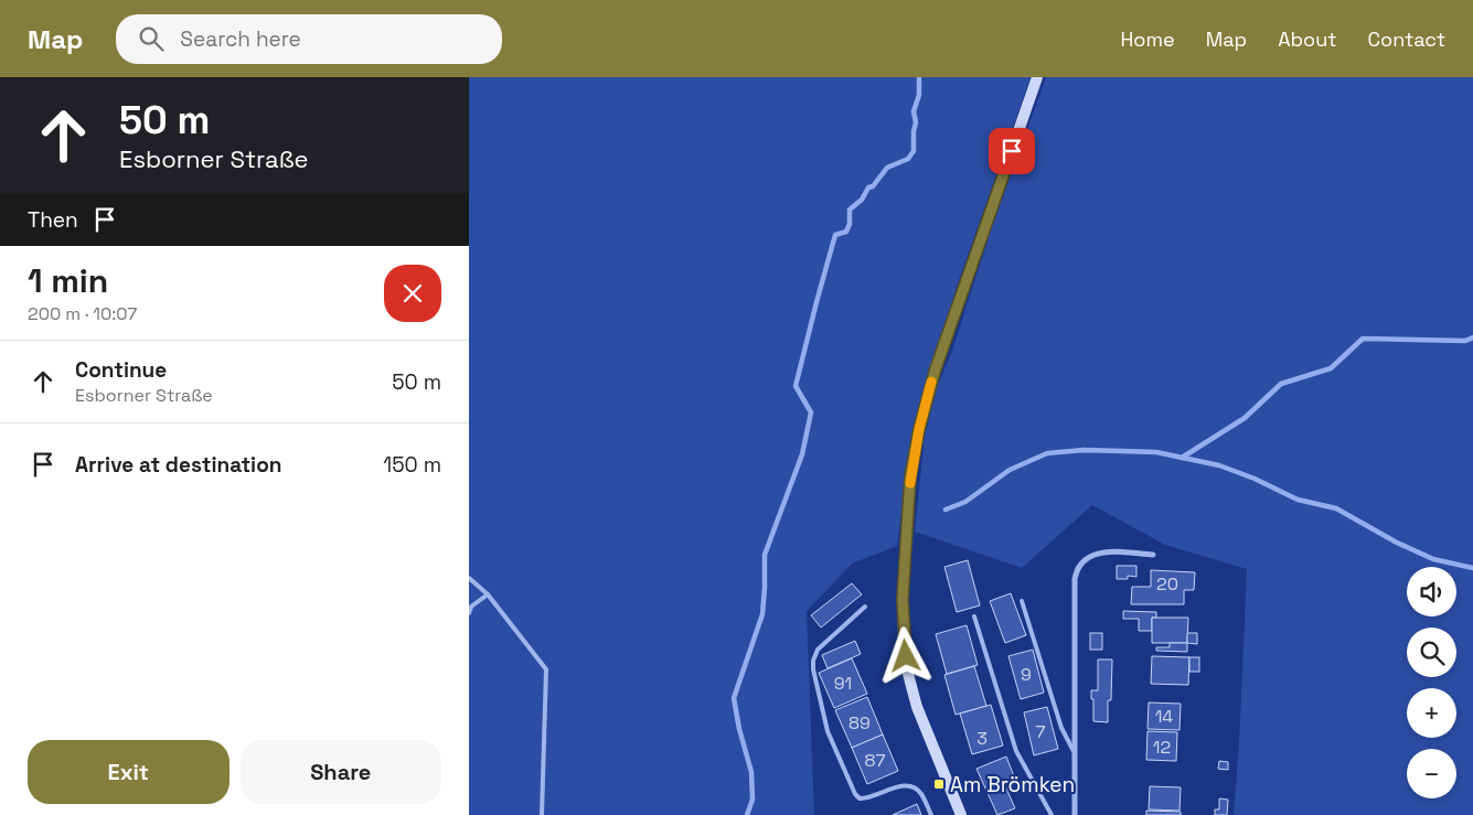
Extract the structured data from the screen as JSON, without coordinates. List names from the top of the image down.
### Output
{
  "places": {
    "transit": ["Am Brömken"]
  },
  "house_numbers": [
    "20",
    "9",
    "91",
    "14",
    "89",
    "7",
    "3",
    "12",
    "87"
  ],
  "page": {
    "header": "Map",
    "search": "Search here",
    "nav": [
      "Home",
      "Map",
      "About",
      "Contact"
    ],
    "turn": ["50 m", "Esborner Straße"],
    "then": "Then",
    "heading": ["1 min", "200 m · 10:07"],
    "list": [
      {
        "name": "Continue",
        "note": "Esborner Straße",
        "value": "50 m"
      },
      {
        "name": "Arrive at destination",
        "value": "150 m"
      }
    ],
    "map_buttons": ["+", "−"],
    "buttons": ["Exit", "Share"]
  }
}
